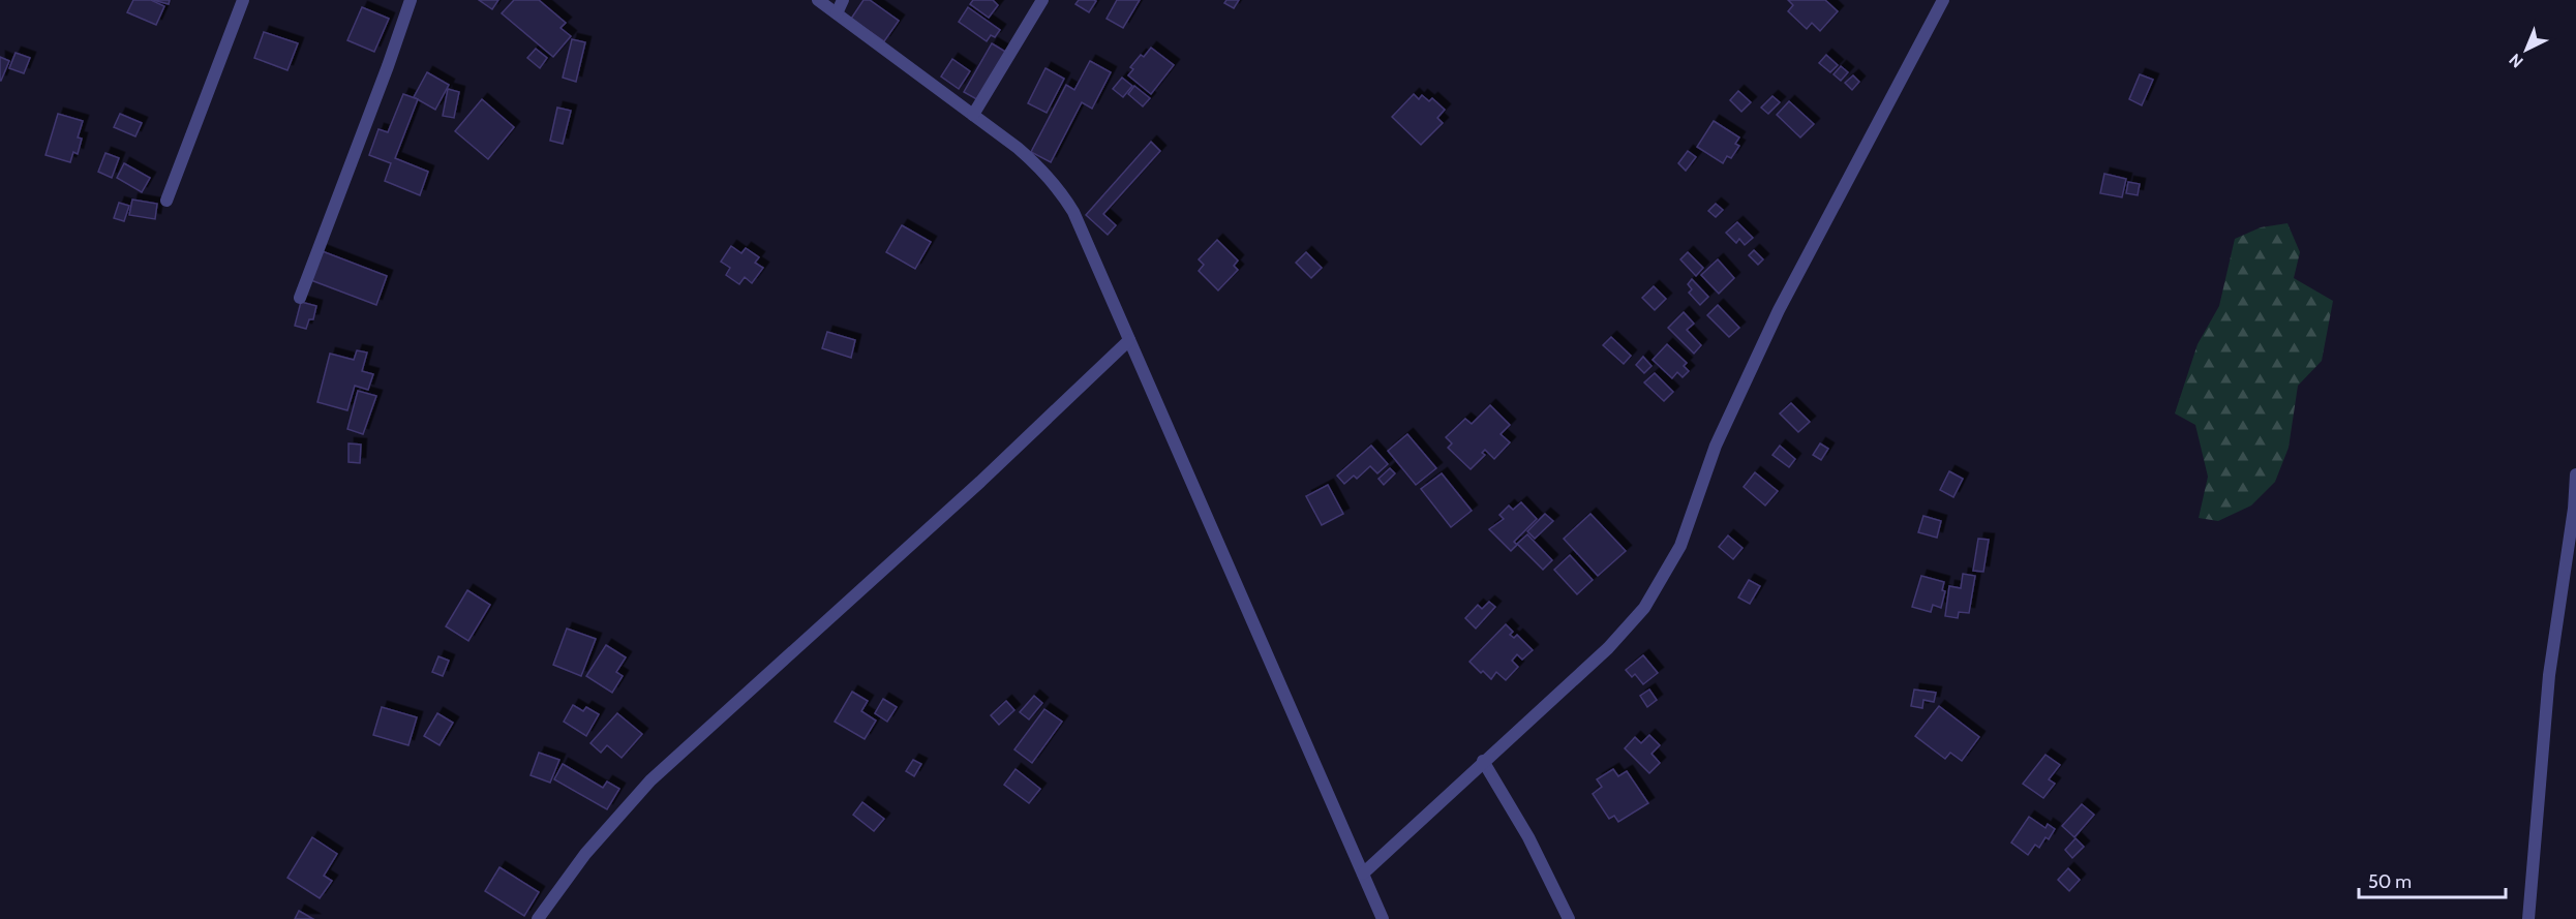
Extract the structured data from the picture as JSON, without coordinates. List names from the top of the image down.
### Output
{
  "scale_bar": "50 m",
  "north": "bottom left"
}
